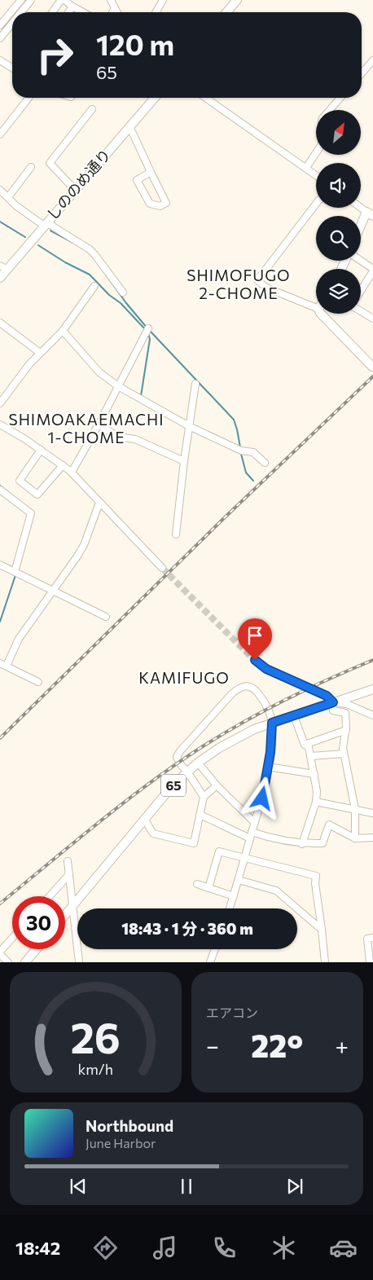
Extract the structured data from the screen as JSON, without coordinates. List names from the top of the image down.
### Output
{
  "streets": {
    "main road": ["しののめ通り", "65"]
  },
  "districts": ["SHIMOFUGO 2-CHOME", "SHIMOAKAEMACHI 1-CHOME", "KAMIFUGO"],
  "north": "top right",
  "page": {
    "turn": ["120 m", "65"],
    "limit": "30",
    "trip": "18:43 · 1 分 · 360 m",
    "tile": "エアコン",
    "heat": ["−", "22°", "+"],
    "song": ["Northbound", "June Harbor"],
    "tabs": "18:42",
    "gauge": ["26", "km/h"]
  }
}
